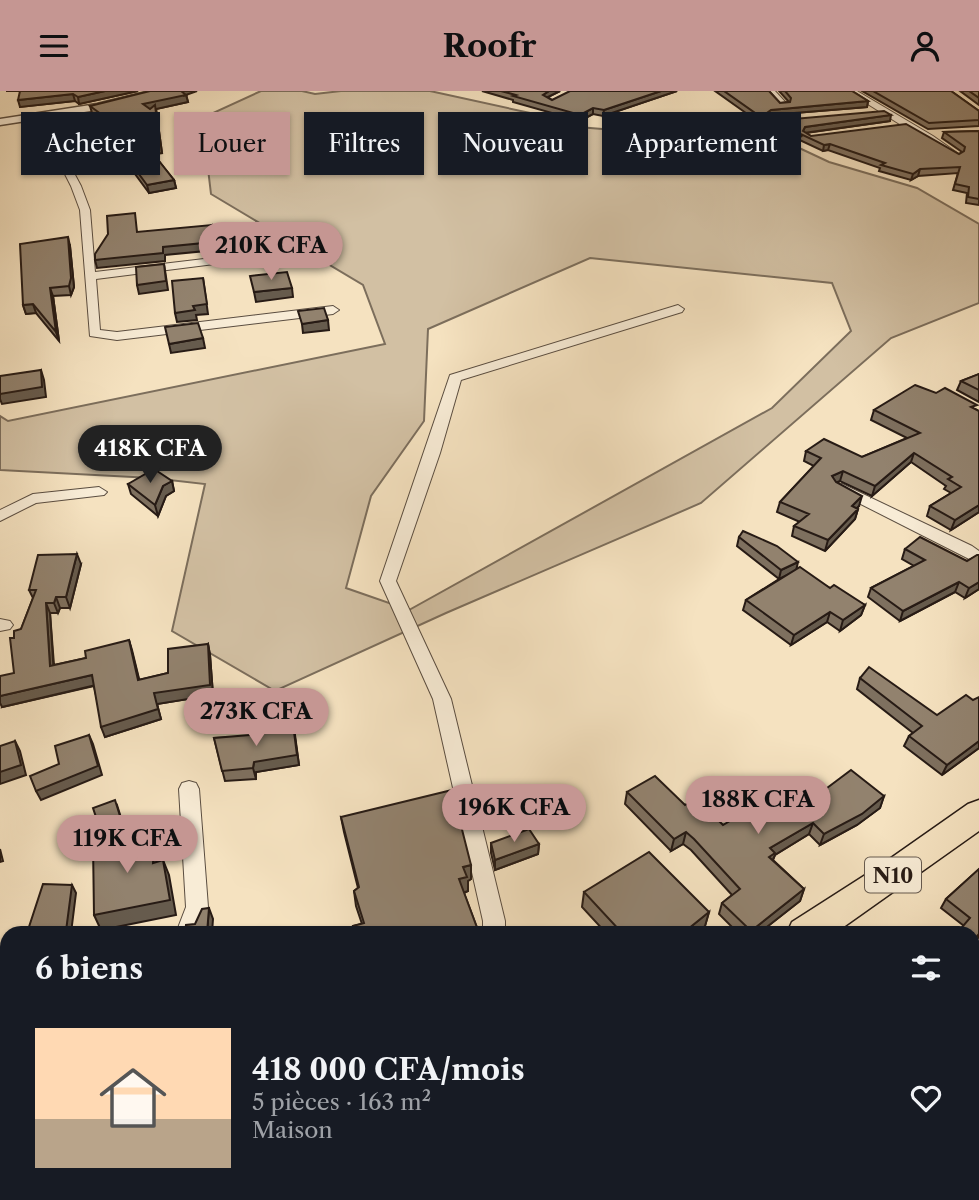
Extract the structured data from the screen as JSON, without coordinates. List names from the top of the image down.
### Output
{
  "streets": {
    "highway": ["N10"]
  },
  "page": {
    "header": "Roofr",
    "chip": [
      "Acheter",
      "Louer",
      "Filtres",
      "Nouveau",
      "Appartement"
    ],
    "price": [
      "210K CFA",
      "418K CFA",
      "273K CFA",
      "188K CFA",
      "196K CFA",
      "119K CFA"
    ],
    "heading": "6 biens",
    "list": [
      {
        "name": "418 000 CFA/mois",
        "note": "5 pièces · 163 m² · Maison"
      }
    ]
  }
}
